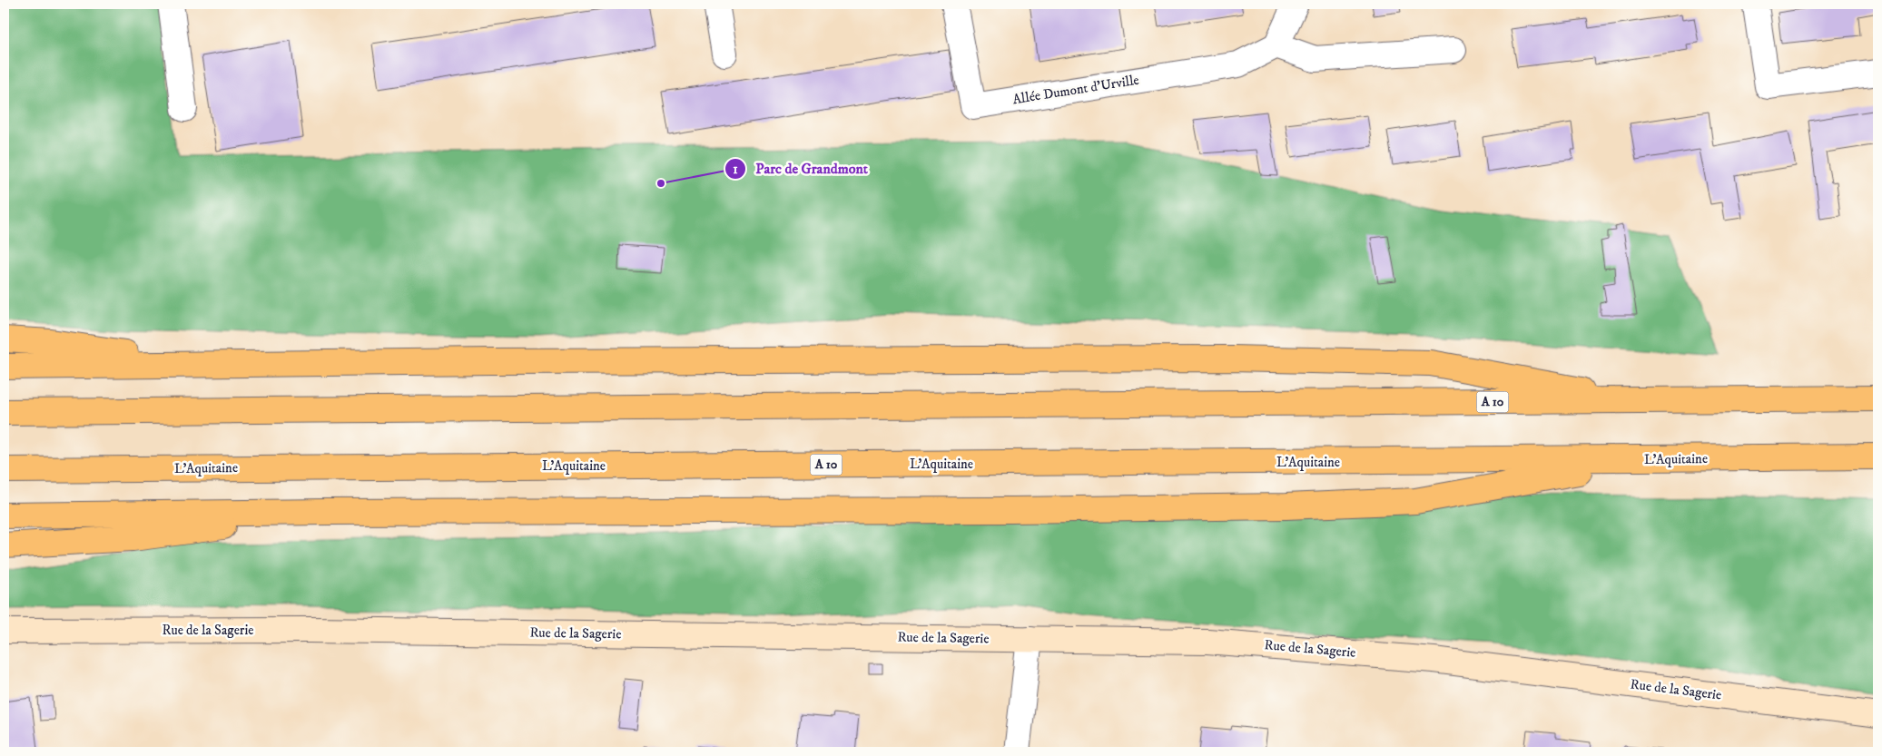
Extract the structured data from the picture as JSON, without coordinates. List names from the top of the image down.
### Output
{
  "streets": {
    "highway": ["A 10", "L'Aquitaine"],
    "street": ["Allée Dumont d'Urville", "Rue de la Sagerie"]
  },
  "places": ["Parc de Grandmont"]
}
